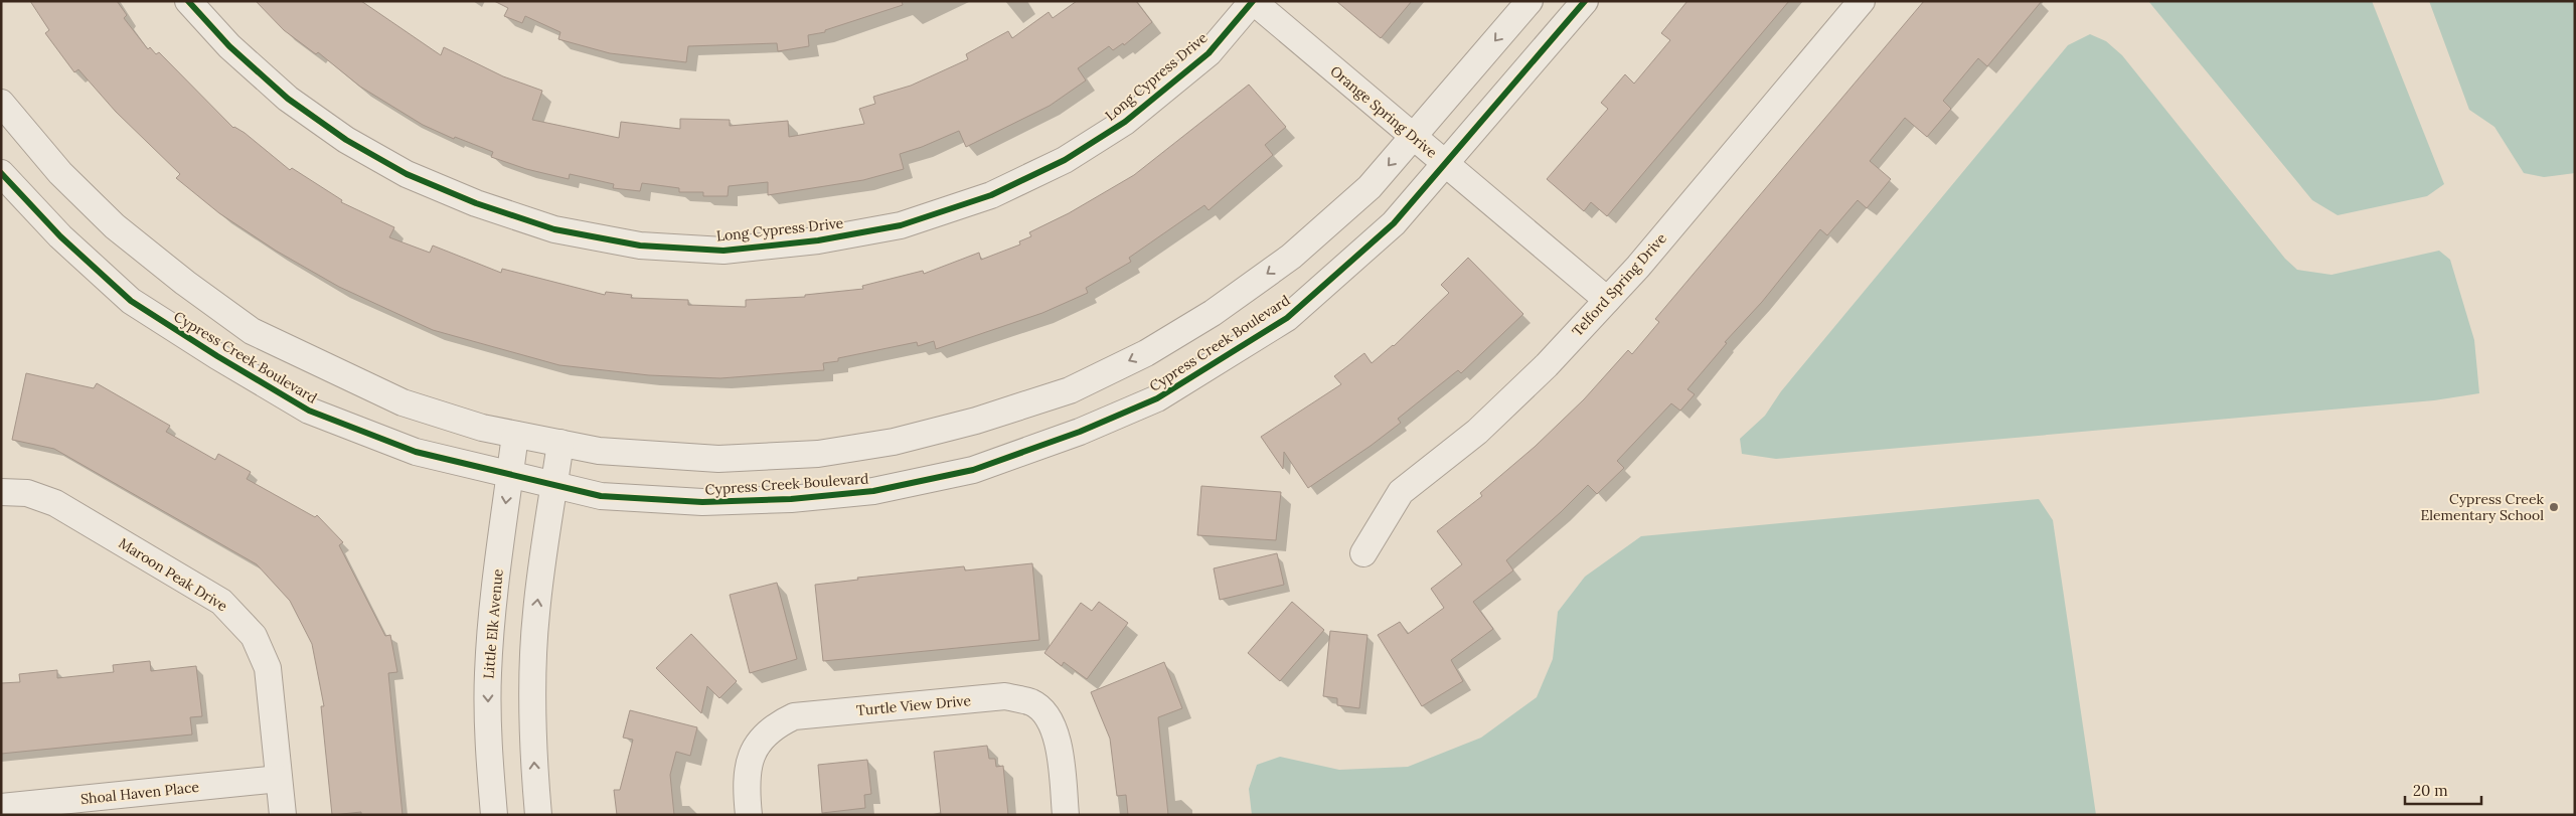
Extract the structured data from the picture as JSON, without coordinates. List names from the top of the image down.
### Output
{
  "streets": {
    "street": [
      "Long Cypress Drive",
      "Orange Spring Drive",
      "Telford Spring Drive",
      "Cypress Creek Boulevard",
      "Maroon Peak Drive",
      "Little Elk Avenue",
      "Turtle View Drive",
      "Shoal Haven Place"
    ]
  },
  "crossings": [
    ["Long Cypress Drive", "Orange Spring Drive"],
    ["Orange Spring Drive", "Telford Spring Drive"],
    ["Orange Spring Drive", "Cypress Creek Boulevard"],
    ["Cypress Creek Boulevard", "Little Elk Avenue"],
    ["Maroon Peak Drive", "Shoal Haven Place"]
  ],
  "places": ["Cypress Creek Elementary School"],
  "scale_bar": "20 m"
}
